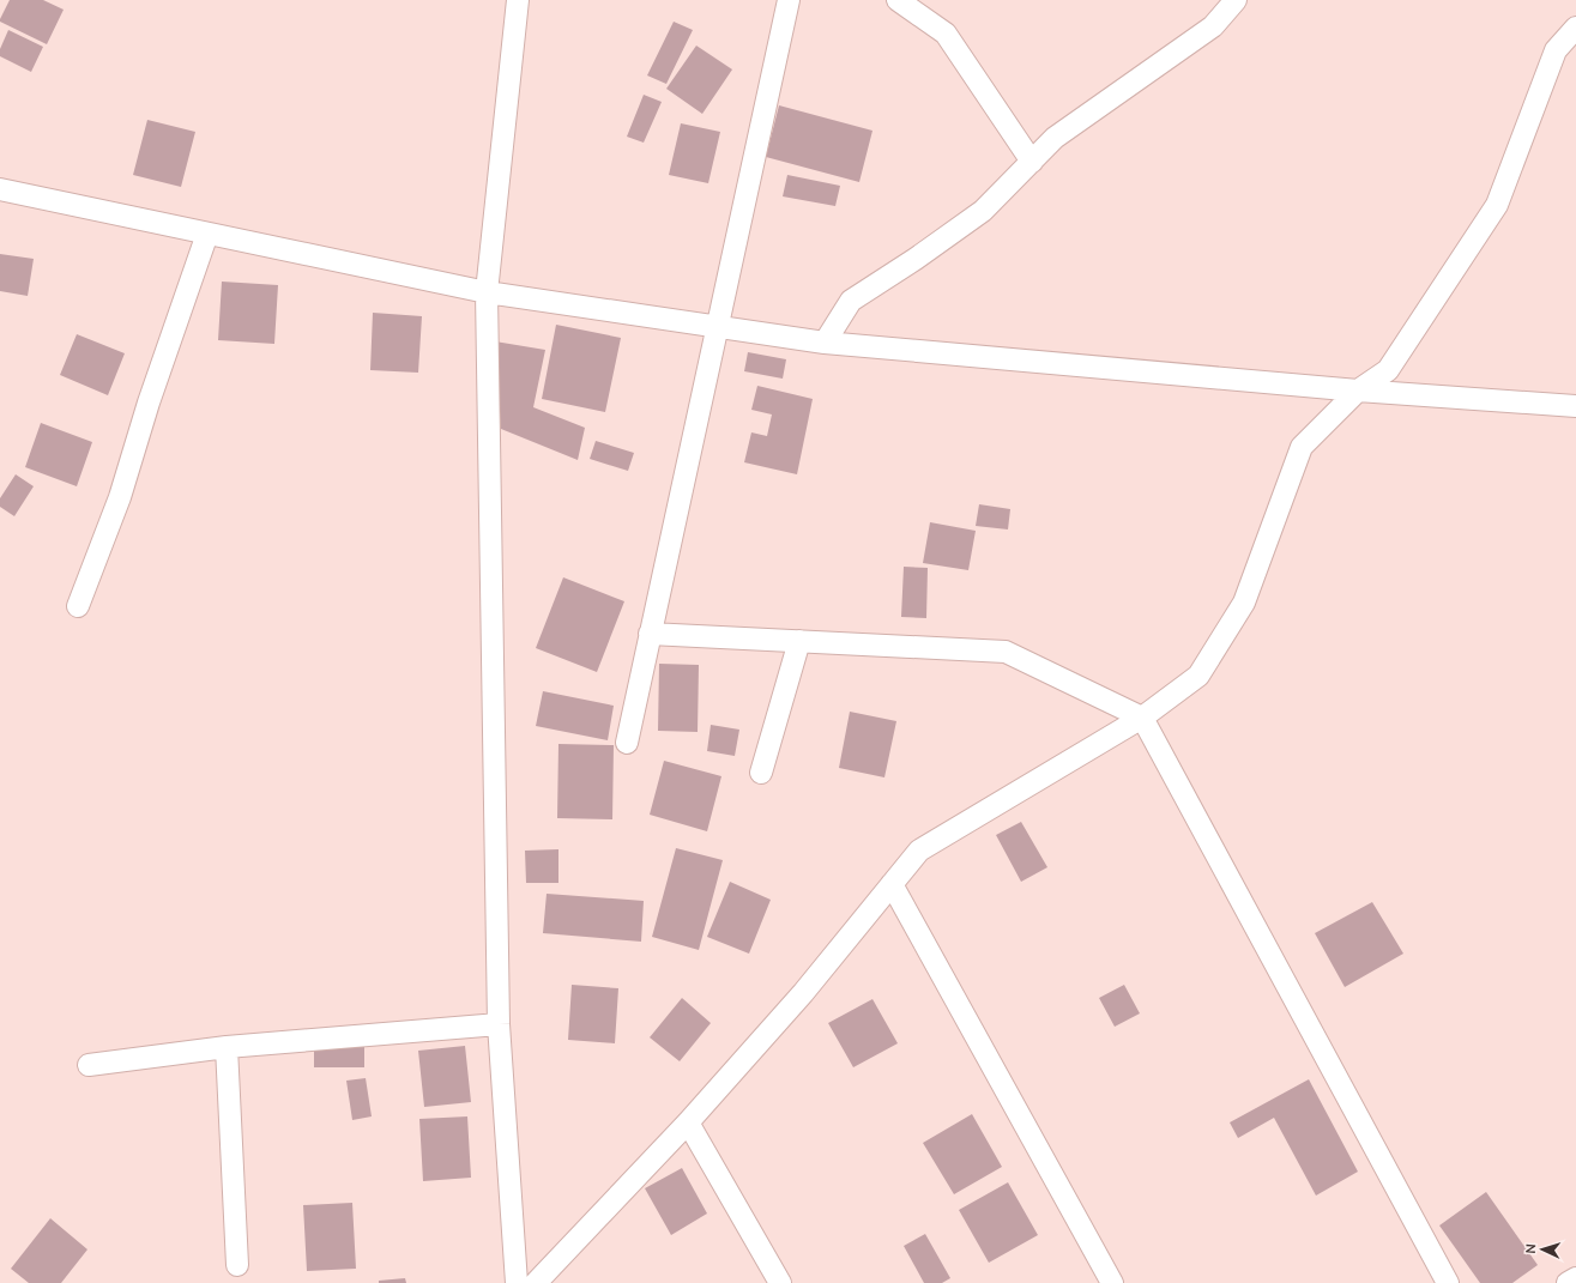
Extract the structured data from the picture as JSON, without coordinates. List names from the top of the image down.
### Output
{
  "north": "left"
}
